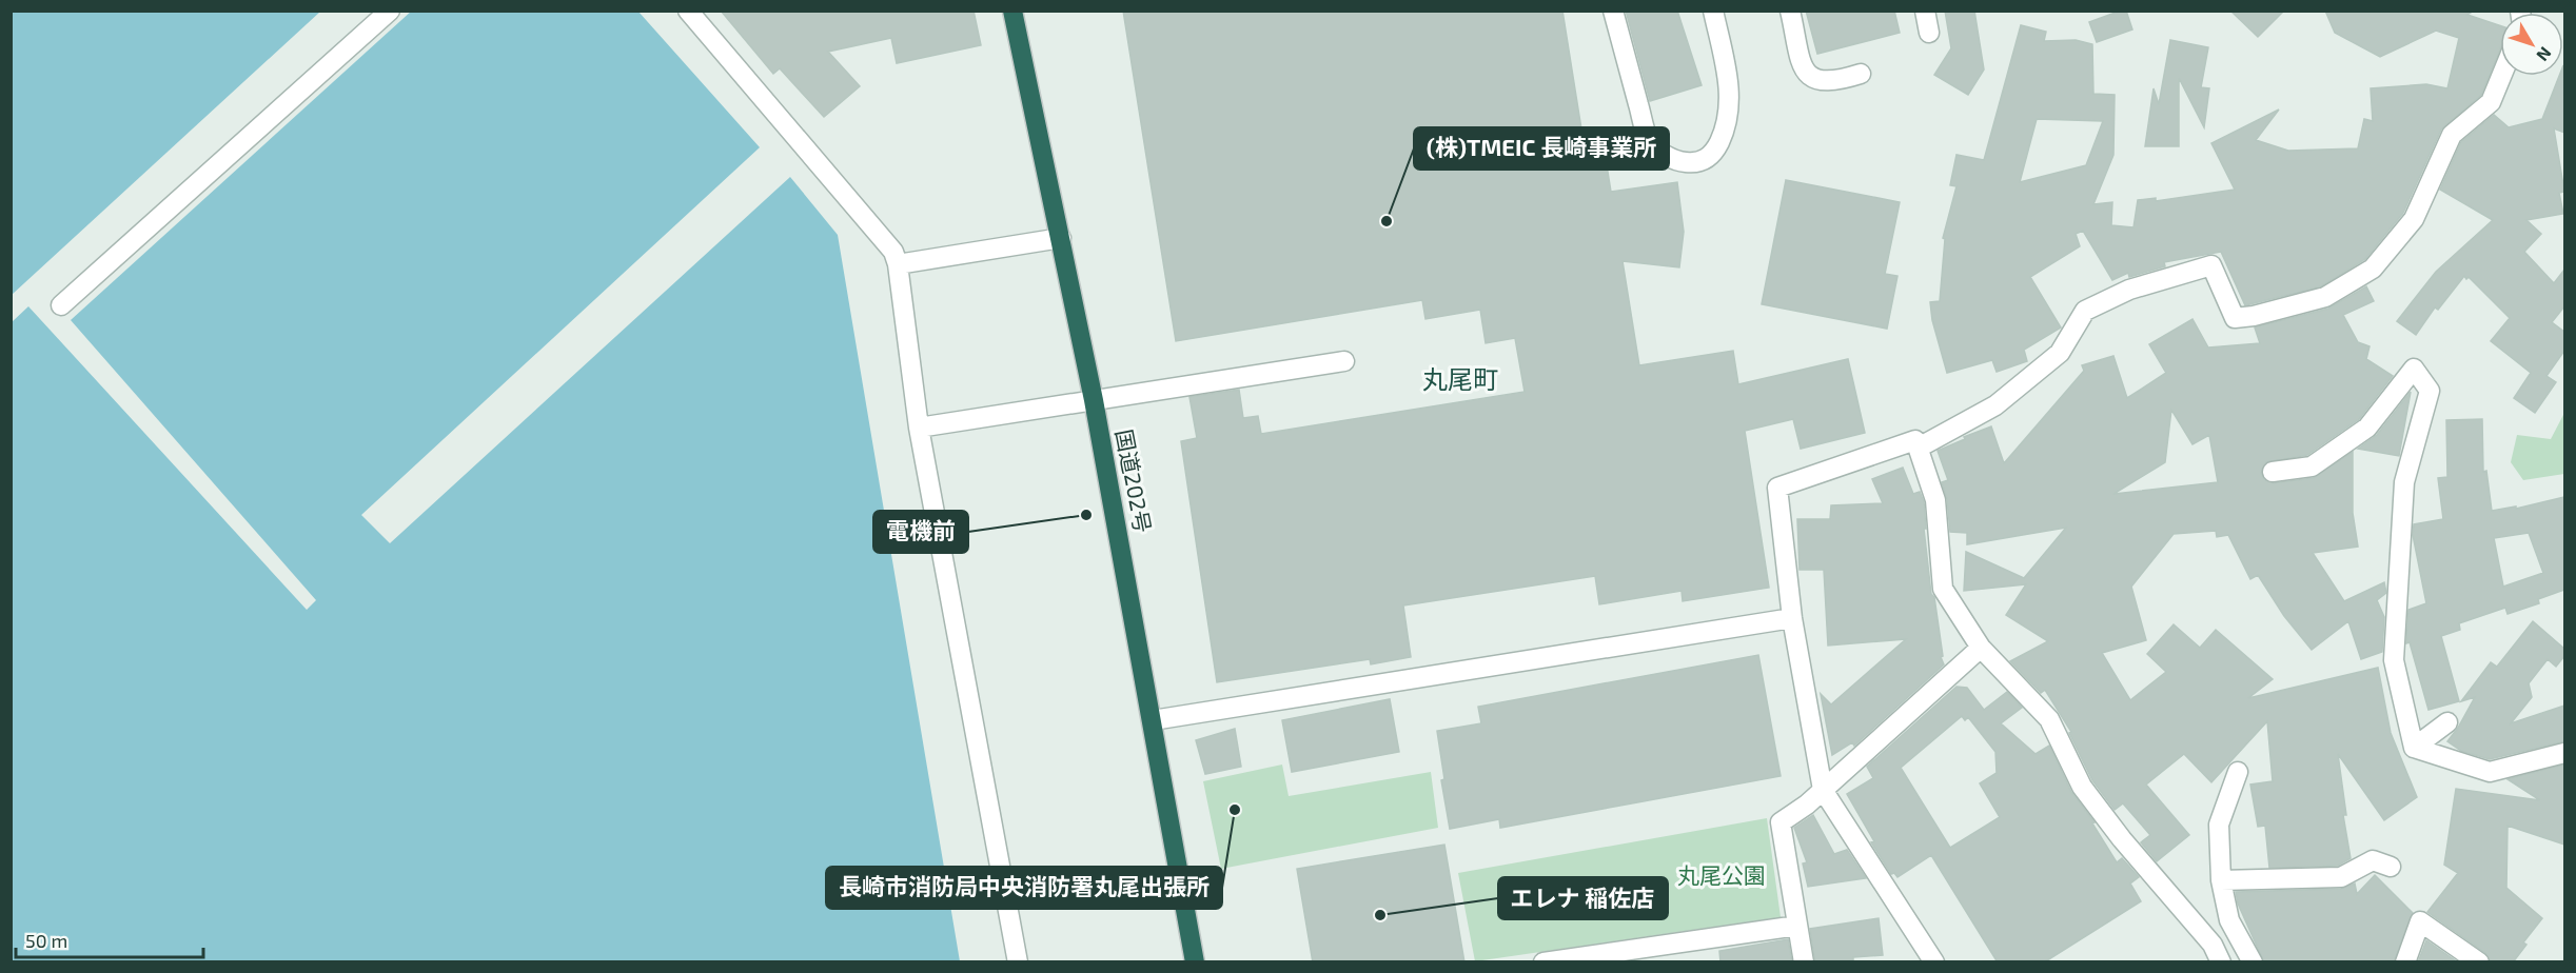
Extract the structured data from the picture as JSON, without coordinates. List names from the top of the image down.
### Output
{
  "streets": {
    "highway": ["国道202号"]
  },
  "districts": ["丸尾町"],
  "parks": ["丸尾公園"],
  "places": [
    "(株)TMEIC 長崎事業所",
    "電機前",
    "長崎市消防局中央消防署丸尾出張所",
    "エレナ 稲佐店"
  ],
  "scale_bar": "50 m",
  "north": "bottom right"
}
